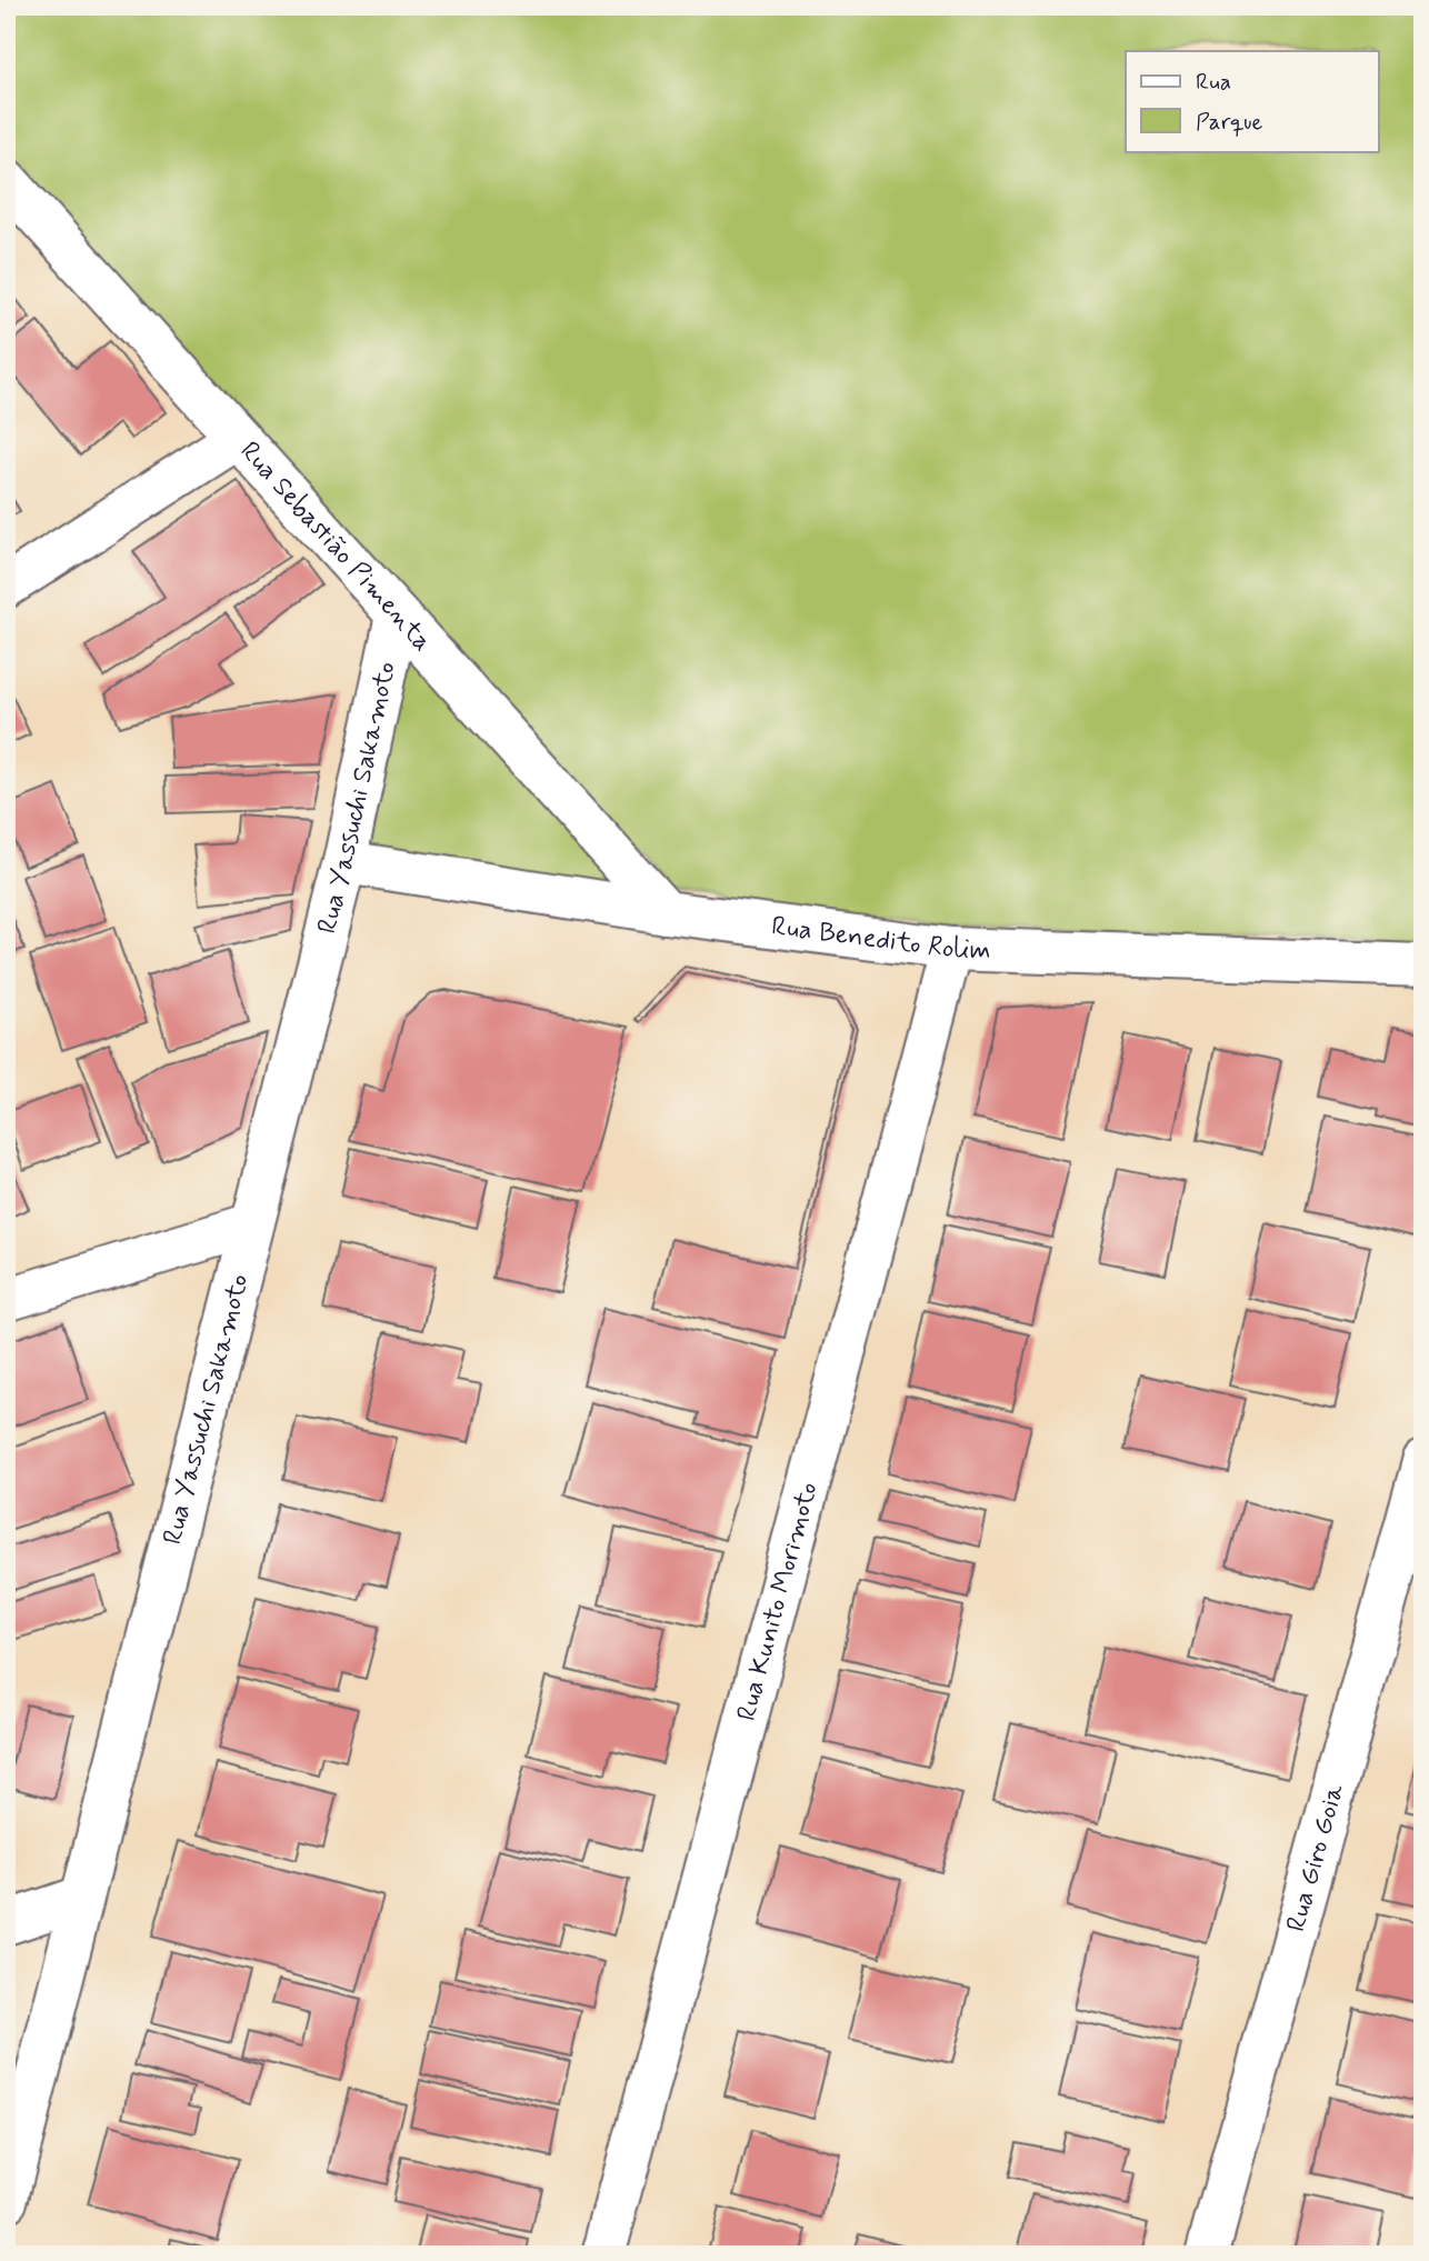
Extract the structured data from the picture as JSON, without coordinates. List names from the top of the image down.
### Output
{
  "streets": {
    "street": [
      "Rua Sebastião Pimenta",
      "Rua Yassuchi Sakamoto",
      "Rua Benedito Rolim",
      "Rua Kunito Morimoto",
      "Rua Giro Goia"
    ]
  },
  "crossings": [
    ["Rua Sebastião Pimenta", "Rua Yassuchi Sakamoto"],
    ["Rua Sebastião Pimenta", "Rua Benedito Rolim"],
    ["Rua Yassuchi Sakamoto", "Rua Benedito Rolim"],
    ["Rua Benedito Rolim", "Rua Kunito Morimoto"]
  ],
  "legend": ["Rua", "Parque"]
}
